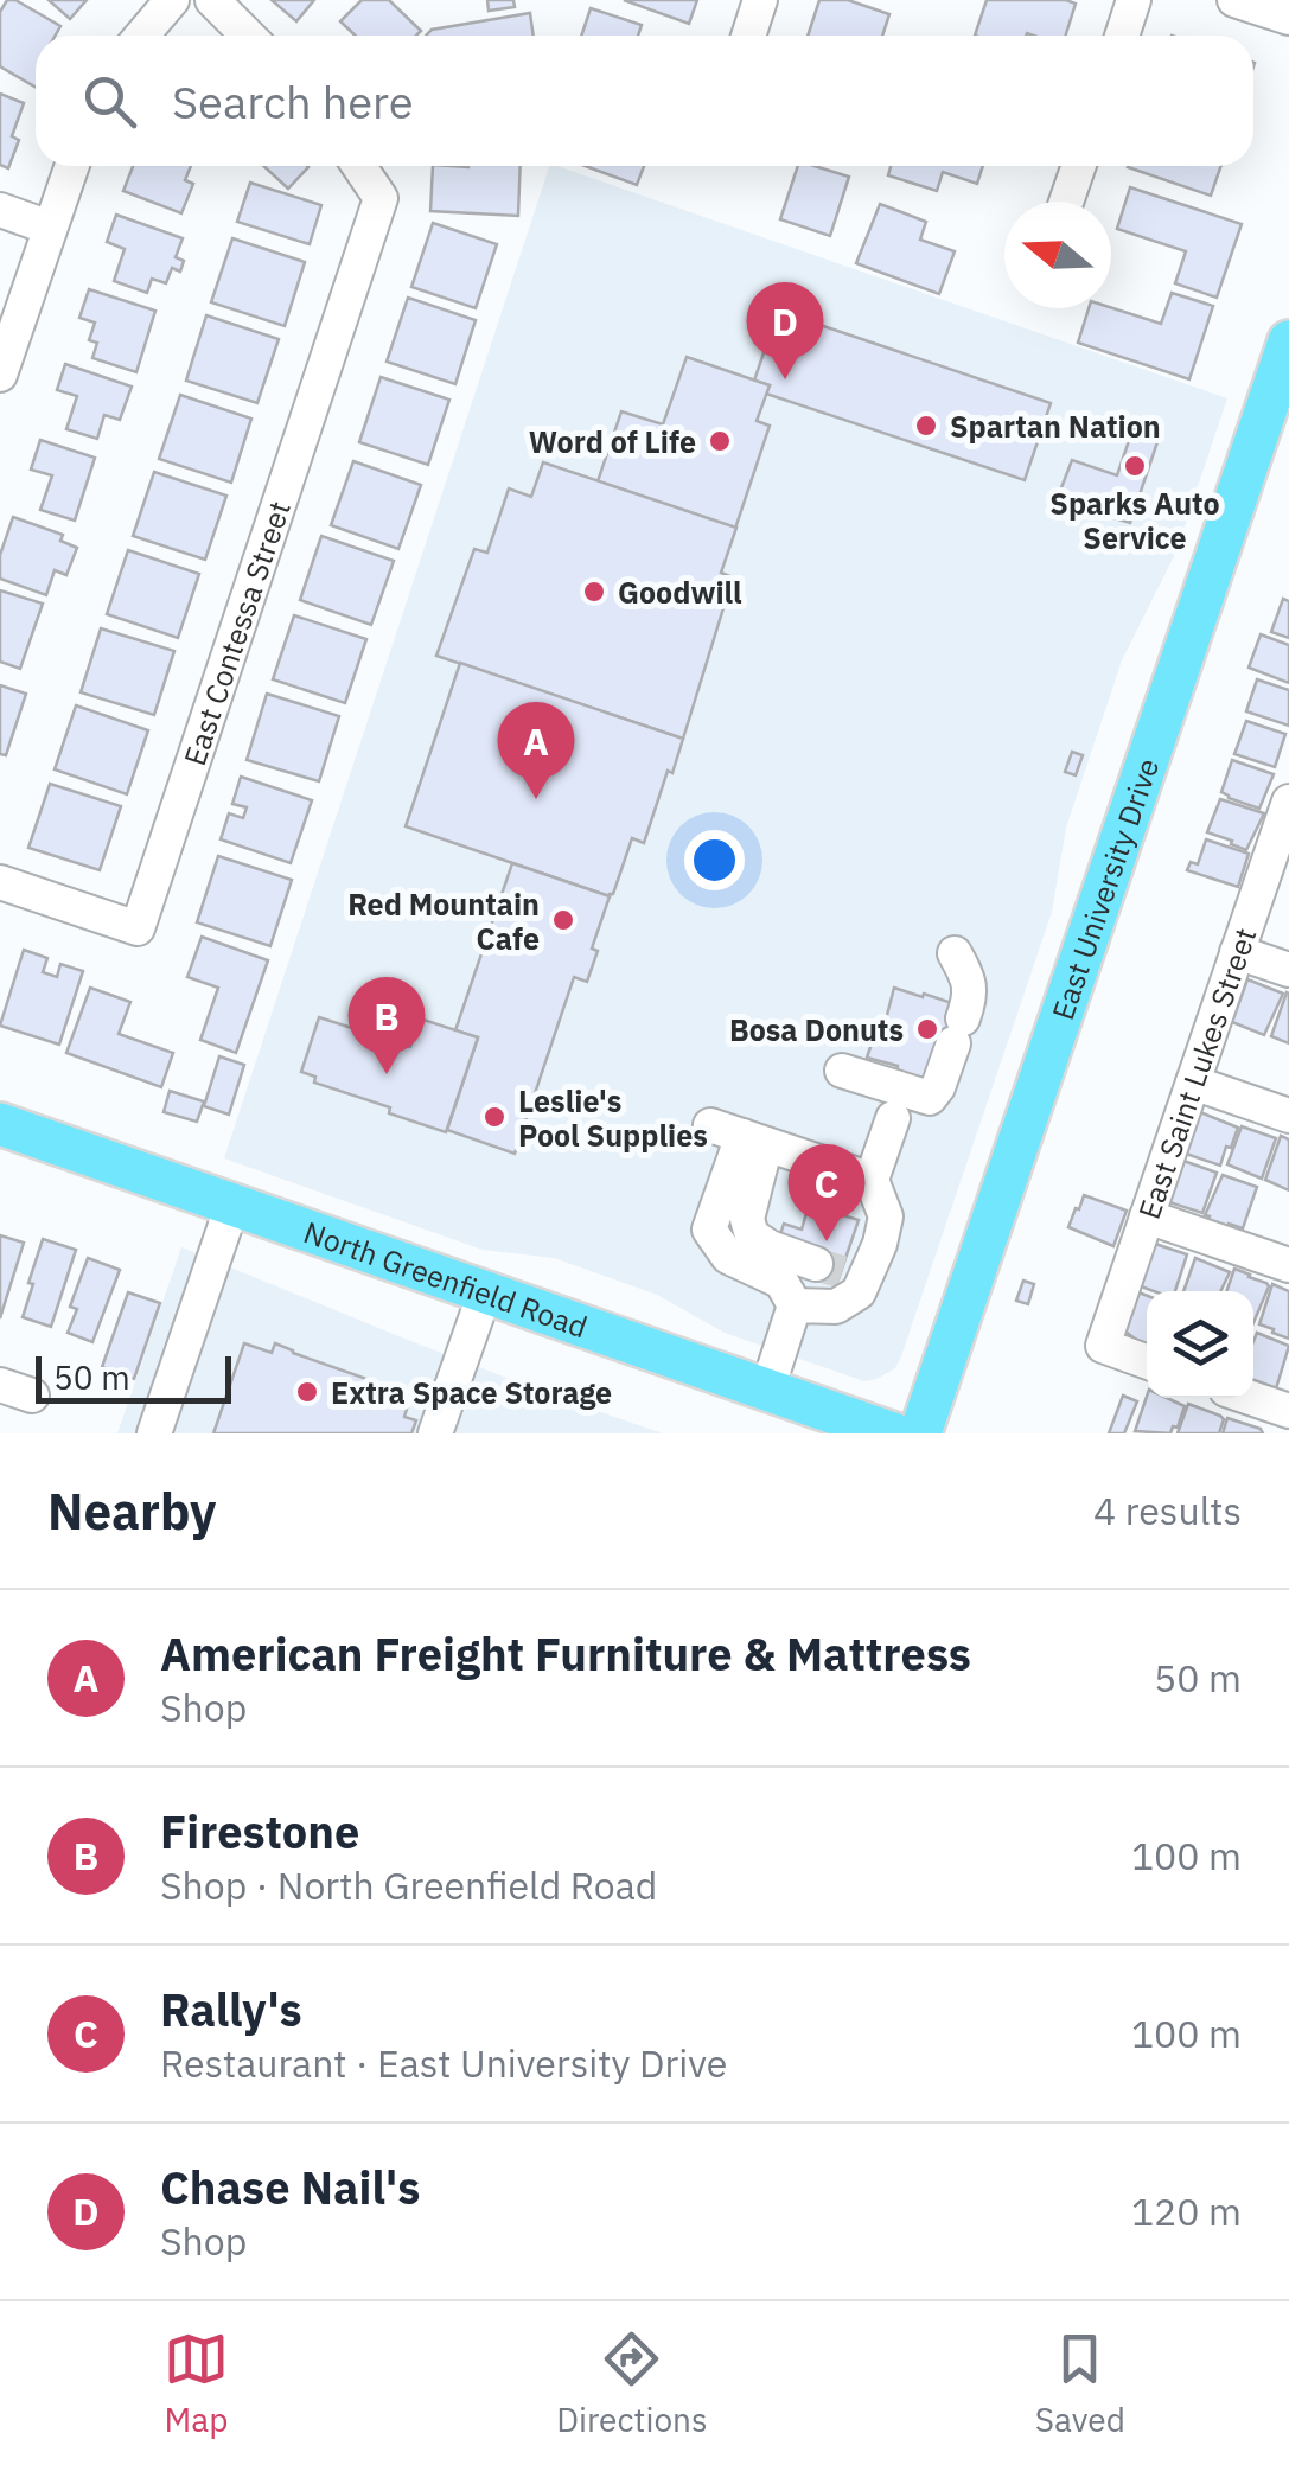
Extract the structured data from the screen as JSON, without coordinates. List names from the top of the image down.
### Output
{
  "streets": {
    "main road": ["East University Drive", "North Greenfield Road"],
    "street": ["East Contessa Street", "East Saint Lukes Street"]
  },
  "places": [
    "Spartan Nation",
    "Word of Life",
    "Sparks Auto Service",
    "Goodwill",
    "Red Mountain Cafe",
    "Bosa Donuts",
    "Leslie's Pool Supplies",
    "Extra Space Storage"
  ],
  "scale_bar": "50 m",
  "north": "left",
  "page": {
    "search": "Search here",
    "pins": [
      "D",
      "A",
      "B",
      "C"
    ],
    "scale": "50 m",
    "heading": ["Nearby", "4 results"],
    "list": [
      {
        "mark": "A",
        "name": "American Freight Furniture & Mattress",
        "note": "Shop",
        "value": "50 m"
      },
      {
        "mark": "B",
        "name": "Firestone",
        "note": "Shop · North Greenfield Road",
        "value": "100 m"
      },
      {
        "mark": "C",
        "name": "Rally's",
        "note": "Restaurant · East University Drive",
        "value": "100 m"
      },
      {
        "mark": "D",
        "name": "Chase Nail's",
        "note": "Shop",
        "value": "120 m"
      }
    ],
    "nav": ["Map", "Directions", "Saved"]
  }
}
